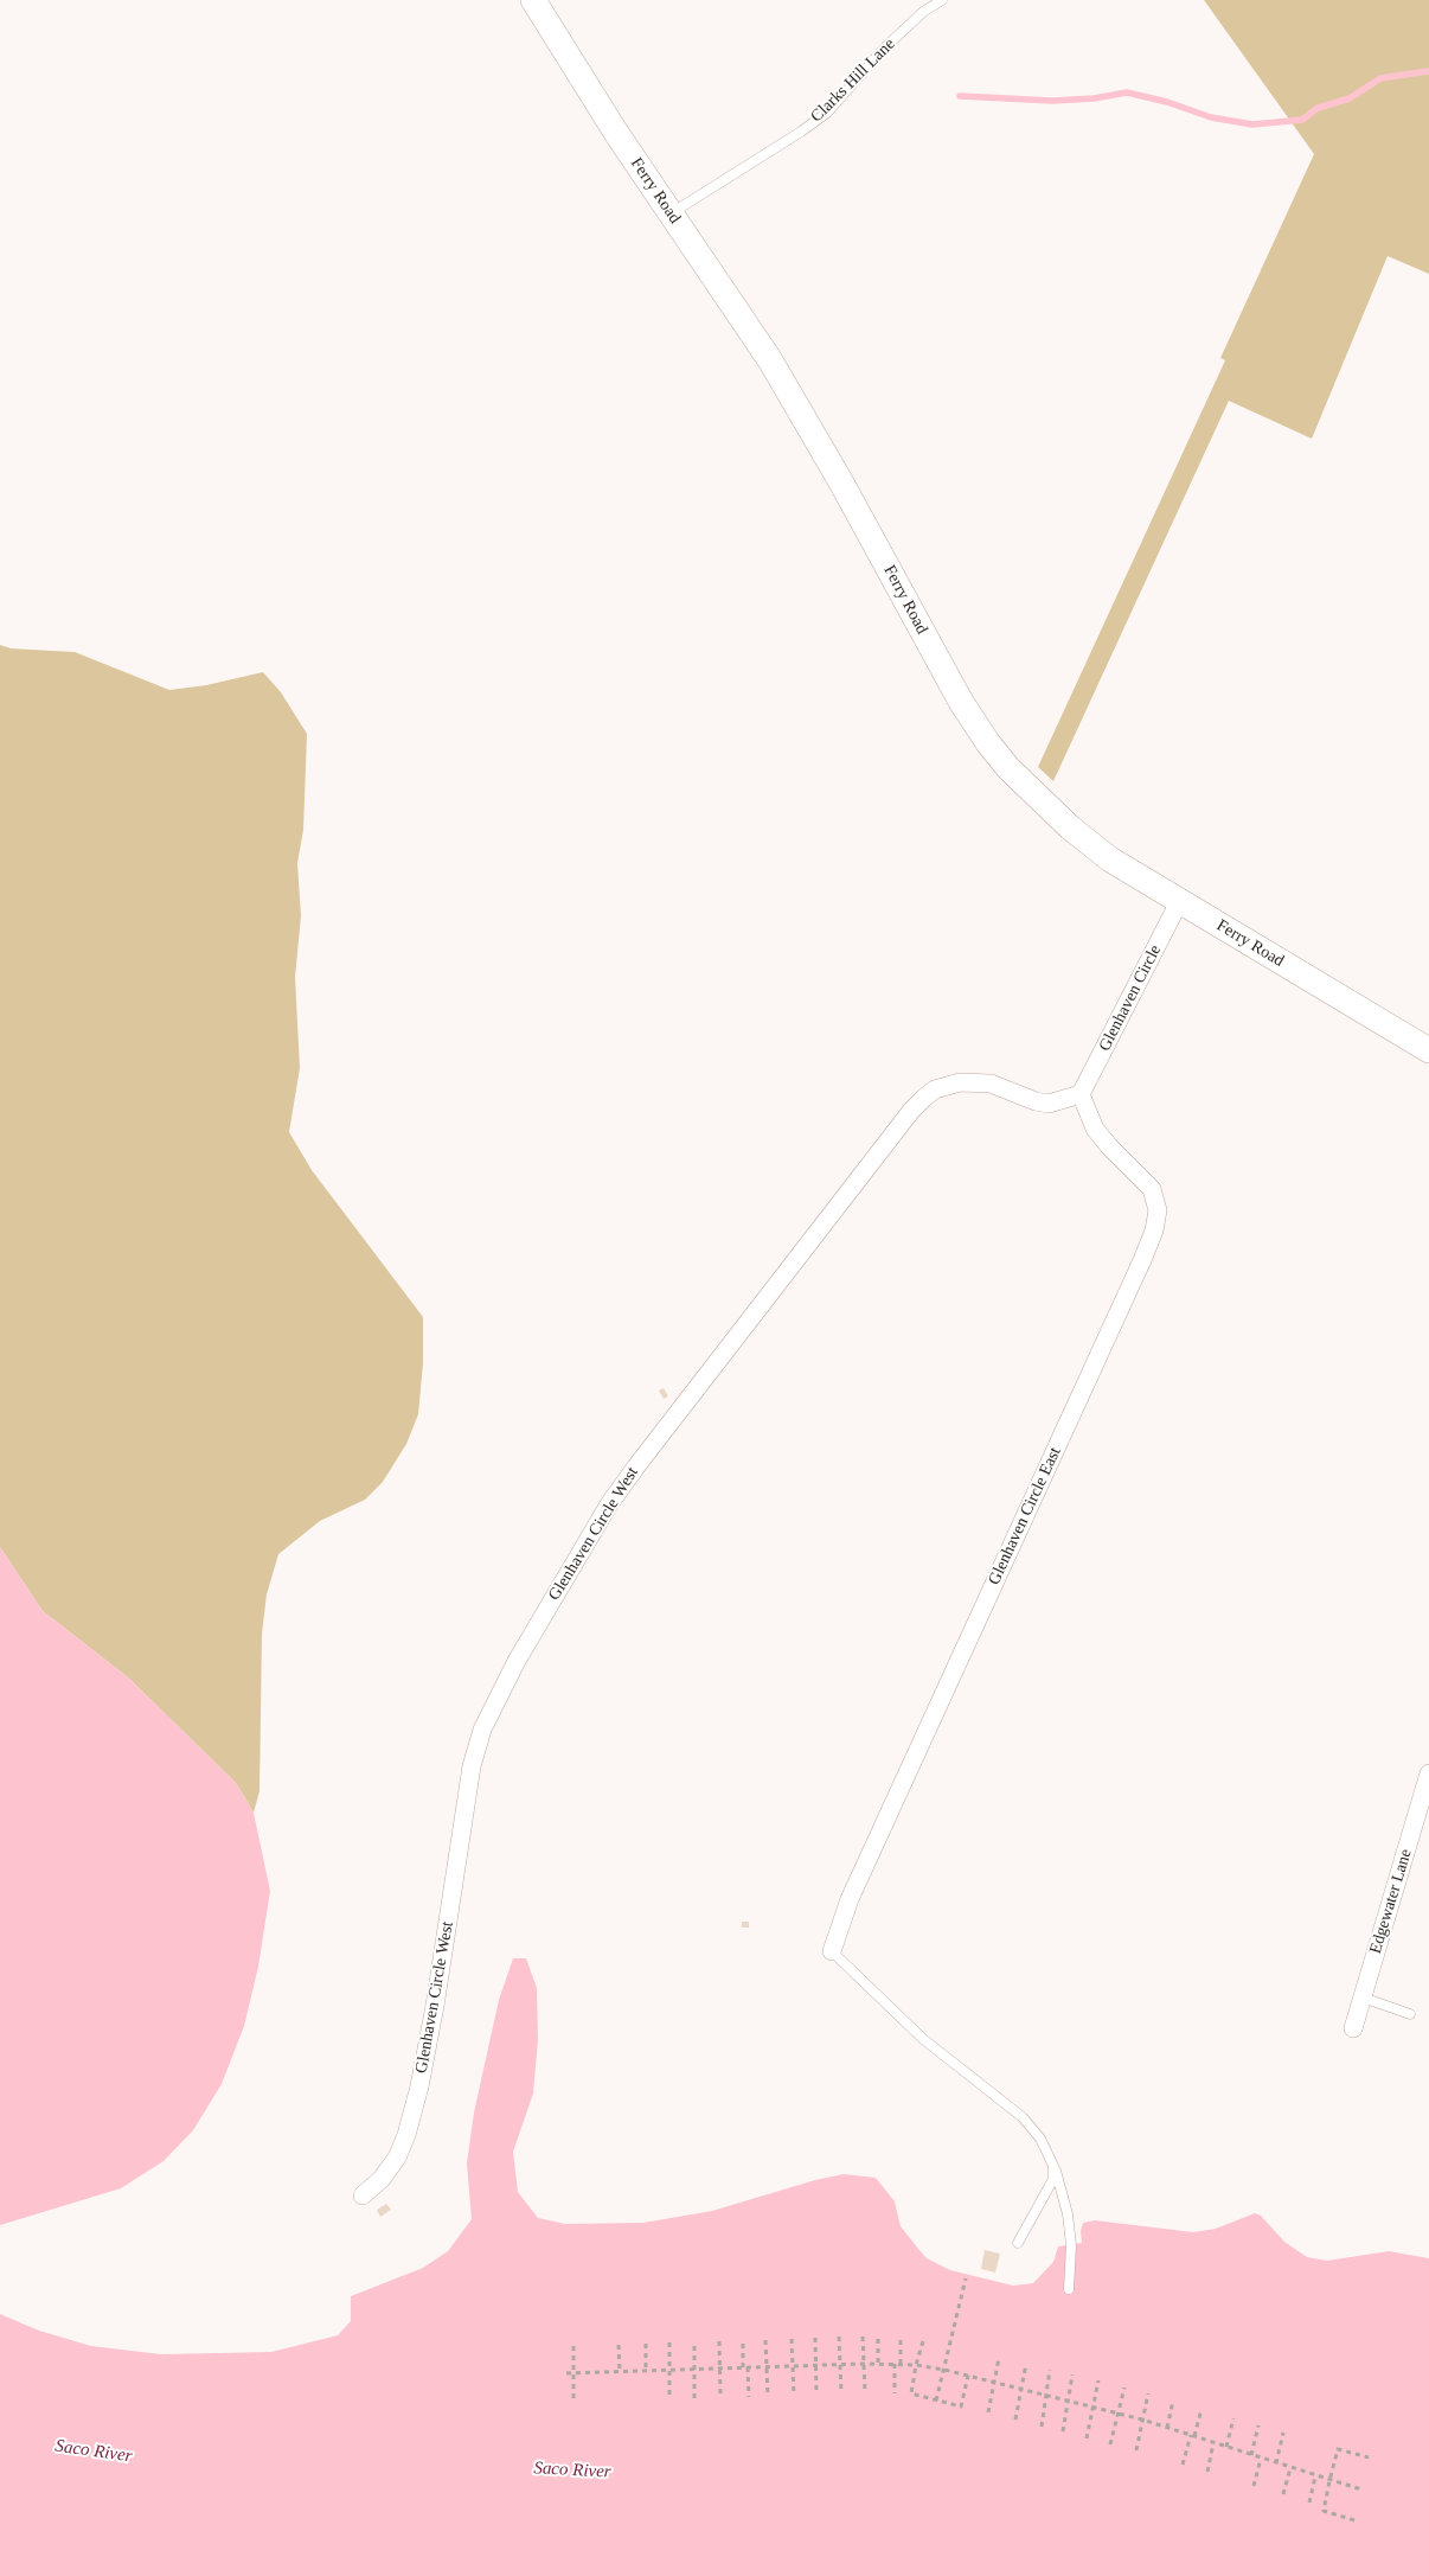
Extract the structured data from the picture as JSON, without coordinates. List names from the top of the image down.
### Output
{
  "streets": {
    "main road": ["Ferry Road"],
    "street": [
      "Glenhaven Circle",
      "Glenhaven Circle East",
      "Glenhaven Circle West",
      "Edgewater Lane"
    ],
    "lane": ["Clarks Hill Lane"]
  },
  "crossings": [
    ["Clarks Hill Lane", "Ferry Road"],
    ["Ferry Road", "Glenhaven Circle"],
    ["Glenhaven Circle", "Glenhaven Circle East"],
    ["Glenhaven Circle", "Glenhaven Circle West"],
    ["Glenhaven Circle East", "Glenhaven Circle West"]
  ],
  "water": ["Saco River"]
}
